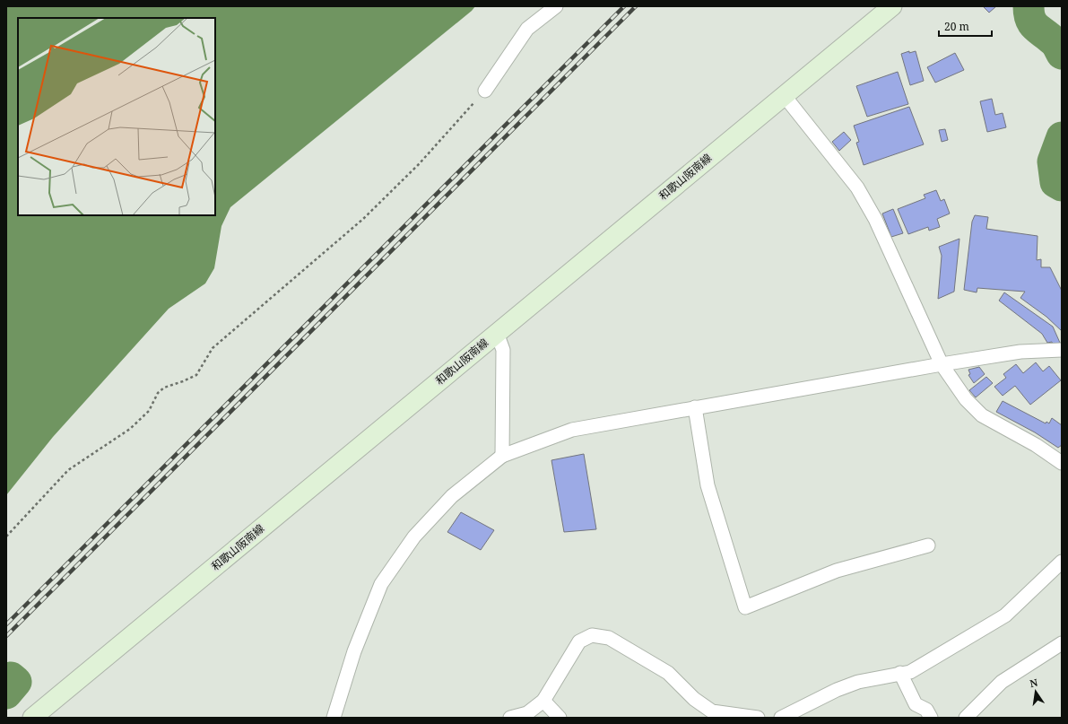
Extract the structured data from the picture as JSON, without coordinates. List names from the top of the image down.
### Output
{
  "streets": {
    "main road": ["和歌山阪南線"]
  },
  "scale_bar": "20 m",
  "north": "top"
}
